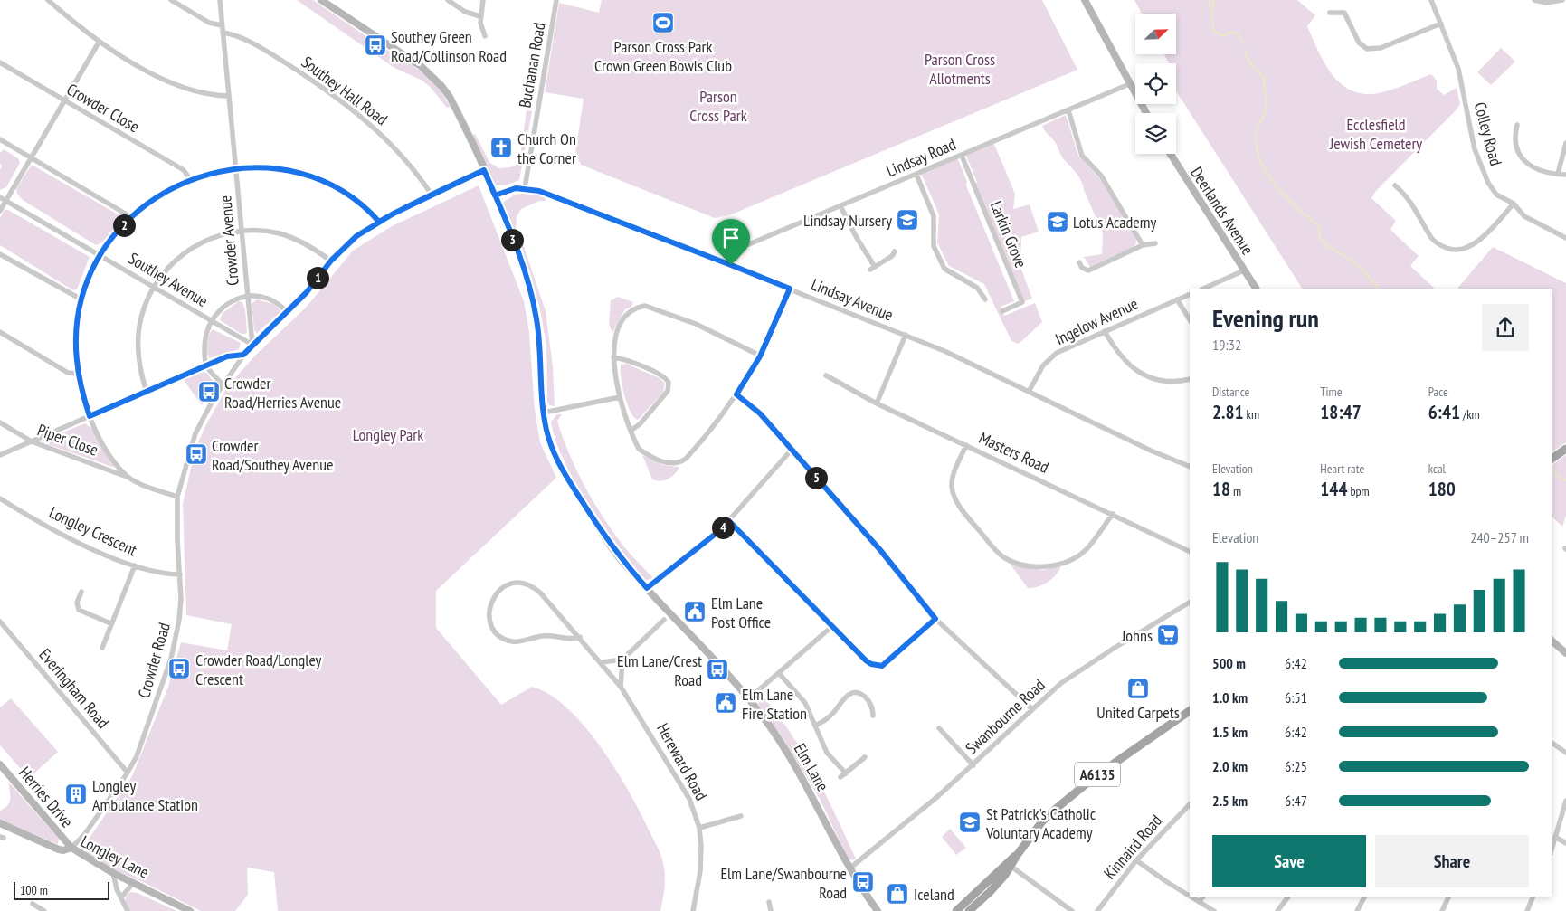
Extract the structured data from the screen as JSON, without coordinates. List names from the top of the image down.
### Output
{
  "streets": {
    "main road": ["A6135"],
    "street": [
      "Buchanan Road",
      "Southey Hall Road",
      "Crowder Close",
      "Colley Road",
      "Lindsay Road",
      "Deerlands Avenue",
      "Larkin Grove",
      "Crowder Avenue",
      "Southey Avenue",
      "Lindsay Avenue",
      "Ingelow Avenue",
      "Piper Close",
      "Masters Road",
      "Longley Crescent",
      "Crowder Road",
      "Everingham Road",
      "Swanbourne Road",
      "Hereward Road",
      "Elm Lane",
      "Herries Drive",
      "Kinnaird Road",
      "Longley Lane"
    ]
  },
  "crossings": [
    ["Buchanan Road", "Lindsay Avenue"],
    ["Southey Hall Road", "Crowder Avenue"],
    ["Southey Hall Road", "Crowder Road"],
    ["Lindsay Road", "Larkin Grove"],
    ["Lindsay Road", "Lindsay Avenue"],
    ["Crowder Avenue", "Southey Avenue"],
    ["Crowder Avenue", "Crowder Road"],
    ["Southey Avenue", "Crowder Road"],
    ["Lindsay Avenue", "Ingelow Avenue"],
    ["Lindsay Avenue", "Elm Lane"],
    ["Piper Close", "Crowder Road"],
    ["Longley Crescent", "Crowder Road"],
    ["Crowder Road", "Everingham Road"],
    ["Crowder Road", "Elm Lane"],
    ["Crowder Road", "Herries Drive"],
    ["Crowder Road", "Longley Lane"],
    ["Swanbourne Road", "Elm Lane"],
    ["Herries Drive", "Longley Lane"]
  ],
  "parks": [
    "Parson Cross Allotments",
    "Parson Cross Park",
    "Ecclesfield Jewish Cemetery",
    "Longley Park"
  ],
  "places": {
    "sports": ["Parson Cross Park Crown Green Bowls Club"],
    "bus stop": [
      "Southey Green Road/Collinson Road",
      "Crowder Road/Herries Avenue",
      "Crowder Road/Southey Avenue",
      "Crowder Road/Longley Crescent",
      "Elm Lane/Crest Road",
      "Elm Lane/Swanbourne Road"
    ],
    "church": ["Church On the Corner"],
    "school or university": ["Lindsay Nursery", "Lotus Academy", "St Patrick's Catholic Voluntary Academy"],
    "public building": ["Elm Lane Post Office", "Elm Lane Fire Station"],
    "supermarket": ["Johns"],
    "shop": ["United Carpets", "Iceland"],
    "building": ["Longley Ambulance Station"]
  },
  "scale_bar": "100 m",
  "north": "top right",
  "page": {
    "pins": [
      "2",
      "3",
      "1",
      "5",
      "4"
    ],
    "heading": ["Evening run", "19:32"],
    "stats": [
      ["Distance", "2.81 km"],
      ["Time", "18:47"],
      ["Pace", "6:41 /km"],
      ["Elevation", "18 m"],
      ["Heart rate", "144 bpm"],
      ["kcal", "180"]
    ],
    "chart": ["Elevation", "240–257 m"],
    "list": [
      {
        "name": "500 m",
        "note": "6:42"
      },
      {
        "name": "1.0 km",
        "note": "6:51"
      },
      {
        "name": "1.5 km",
        "note": "6:42"
      },
      {
        "name": "2.0 km",
        "note": "6:25"
      },
      {
        "name": "2.5 km",
        "note": "6:47"
      }
    ],
    "buttons": ["Save", "Share"],
    "scale": "100 m"
  }
}
